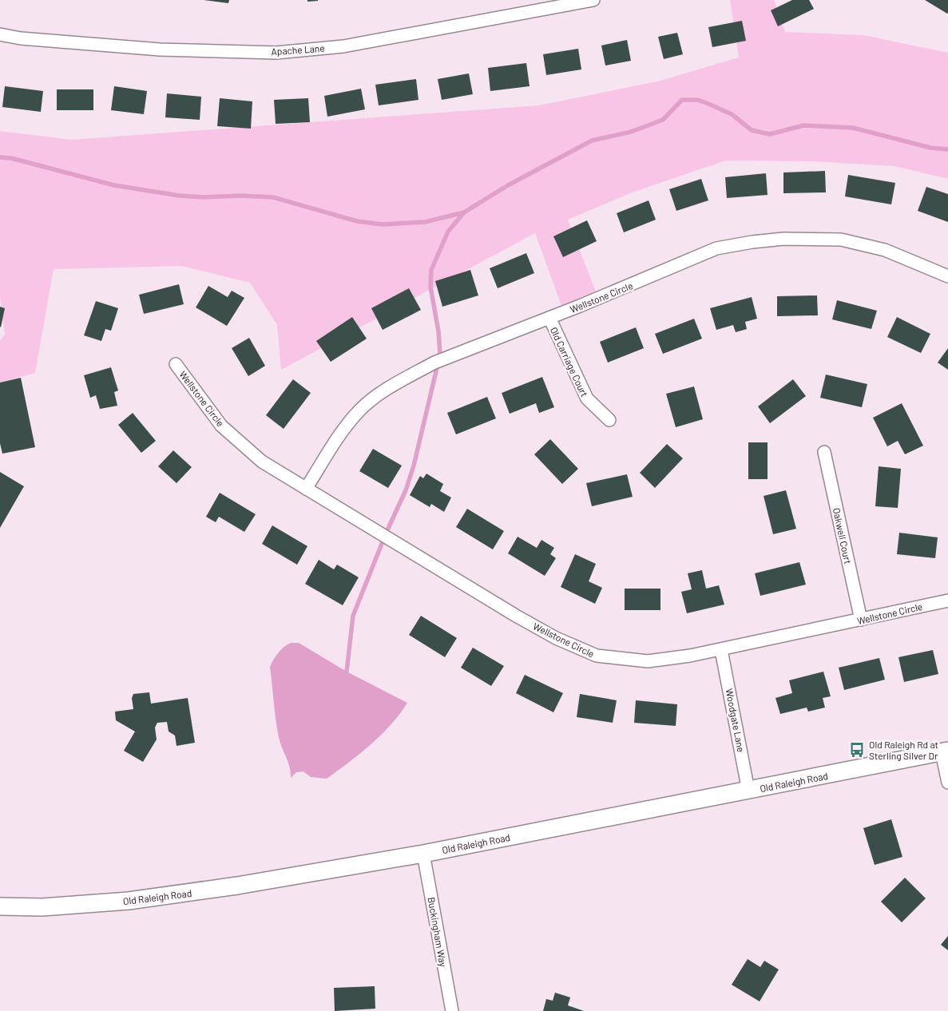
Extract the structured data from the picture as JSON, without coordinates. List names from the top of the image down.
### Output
{
  "streets": {
    "main road": ["Old Raleigh Road"],
    "street": [
      "Apache Lane",
      "Wellstone Circle",
      "Old Carriage Court",
      "Oakwell Court",
      "Woodgate Lane",
      "Buckingham Way"
    ]
  },
  "crossings": [
    ["Wellstone Circle", "Old Carriage Court"],
    ["Wellstone Circle", "Oakwell Court"],
    ["Wellstone Circle", "Woodgate Lane"],
    ["Woodgate Lane", "Old Raleigh Road"],
    ["Old Raleigh Road", "Buckingham Way"]
  ],
  "places": {
    "bus stop": ["Old Raleigh Rd at Sterling Silver Dr"]
  }
}
